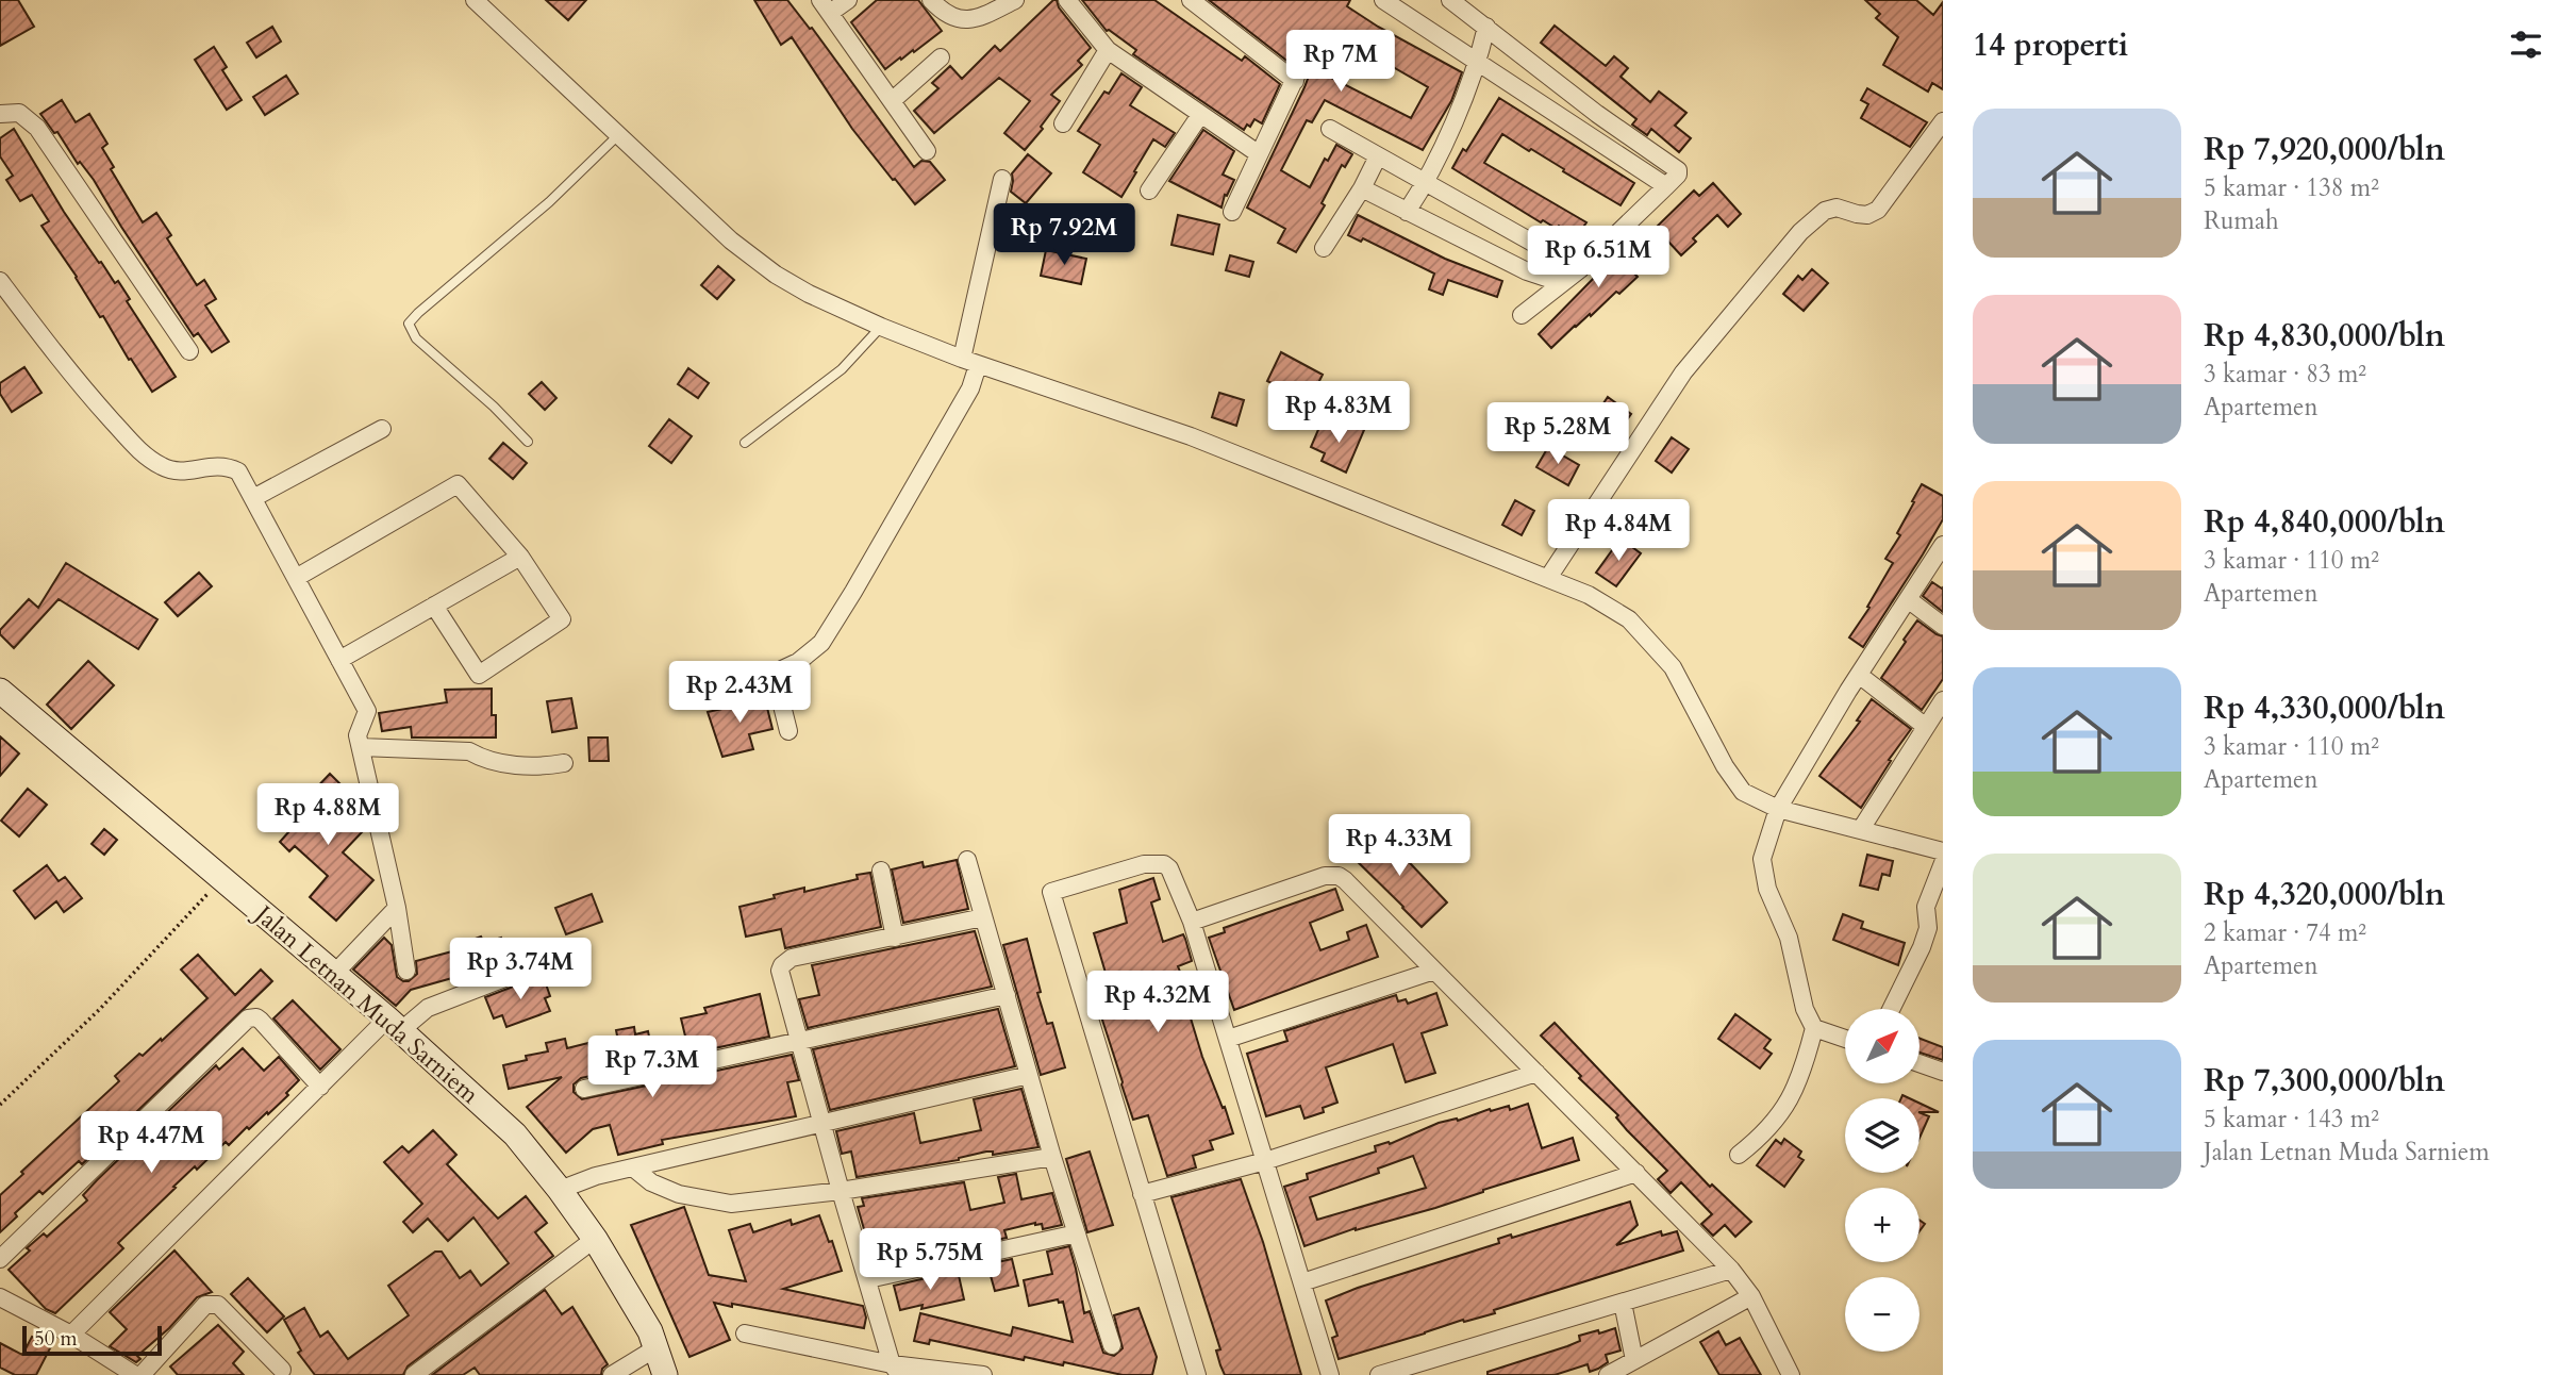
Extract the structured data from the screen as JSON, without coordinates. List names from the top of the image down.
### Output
{
  "streets": {
    "main road": ["Jalan Letnan Muda Sarniem"]
  },
  "scale_bar": "50 m",
  "north": "top right",
  "page": {
    "heading": "14 properti",
    "price": [
      "Rp 7M",
      "Rp 7.92M",
      "Rp 6.51M",
      "Rp 4.83M",
      "Rp 5.28M",
      "Rp 4.84M",
      "Rp 2.43M",
      "Rp 4.88M",
      "Rp 4.33M",
      "Rp 3.74M",
      "Rp 4.32M",
      "Rp 7.3M",
      "Rp 4.47M",
      "Rp 5.75M"
    ],
    "list": [
      {
        "name": "Rp 7,920,000/bln",
        "note": "5 kamar · 138 m² · Rumah"
      },
      {
        "name": "Rp 4,830,000/bln",
        "note": "3 kamar · 83 m² · Apartemen"
      },
      {
        "name": "Rp 4,840,000/bln",
        "note": "3 kamar · 110 m² · Apartemen"
      },
      {
        "name": "Rp 4,330,000/bln",
        "note": "3 kamar · 110 m² · Apartemen"
      },
      {
        "name": "Rp 4,320,000/bln",
        "note": "2 kamar · 74 m² · Apartemen"
      },
      {
        "name": "Rp 7,300,000/bln",
        "note": "5 kamar · 143 m² · Jalan Letnan Muda Sarniem"
      }
    ],
    "map_buttons": ["+", "−"],
    "scale": "50 m"
  }
}
